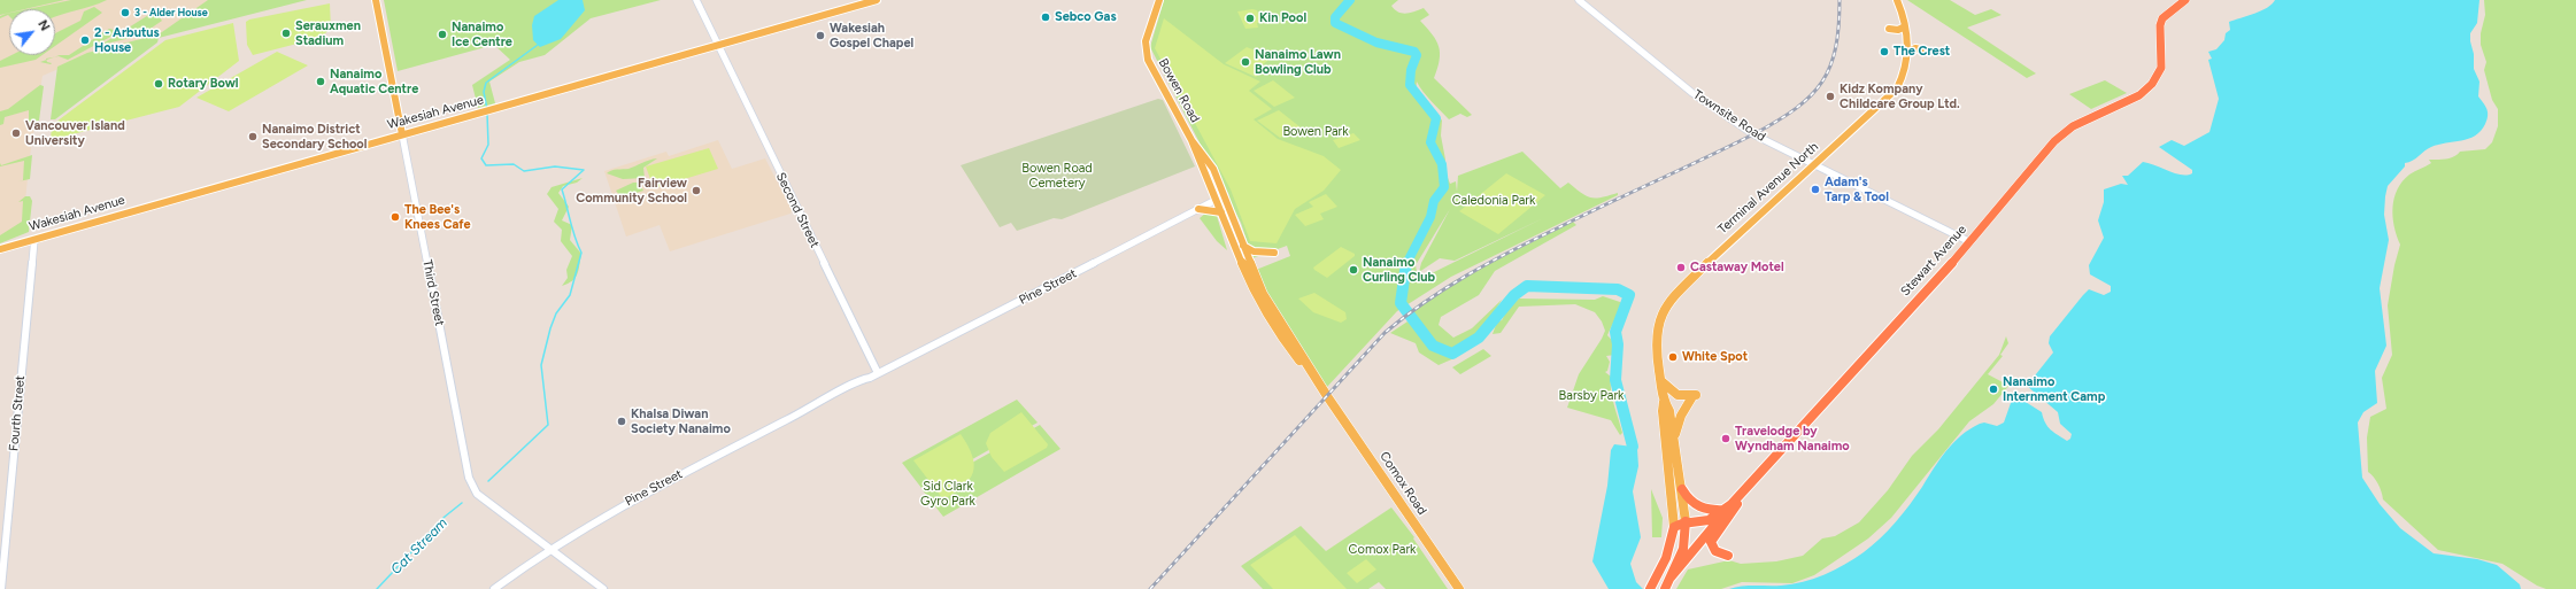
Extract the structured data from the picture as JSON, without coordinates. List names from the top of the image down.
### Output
{
  "streets": {
    "highway": ["Terminal Avenue North", "Stewart Avenue"],
    "main road": [
      "Bowen Road",
      "Wakesiah Avenue",
      "Third Street",
      "Comox Road"
    ],
    "street": [
      "Townsite Road",
      "Second Street",
      "Pine Street",
      "Fourth Street"
    ]
  },
  "crossings": [
    ["Bowen Road", "Pine Street"],
    ["Bowen Road", "Comox Road"],
    ["Wakesiah Avenue", "Second Street"],
    ["Wakesiah Avenue", "Third Street"],
    ["Wakesiah Avenue", "Fourth Street"],
    ["Townsite Road", "Terminal Avenue North"],
    ["Townsite Road", "Stewart Avenue"],
    ["Terminal Avenue North", "Stewart Avenue"],
    ["Second Street", "Pine Street"],
    ["Pine Street", "Third Street"]
  ],
  "water": ["Cat Stream"],
  "parks": [
    "Bowen Park",
    "Bowen Road Cemetery",
    "Caledonia Park",
    "Barsby Park",
    "Sid Clark Gyro Park",
    "Comox Park"
  ],
  "places": [
    "3 - Alder House",
    "Sebco Gas",
    "Kin Pool",
    "Serauxmen Stadium",
    "Nanaimo Ice Centre",
    "Wakesiah Gospel Chapel",
    "2 - Arbutus House",
    "The Crest",
    "Nanaimo Lawn Bowling Club",
    "Nanaimo Aquatic Centre",
    "Rotary Bowl",
    "Kidz Kompany Childcare Group Ltd.",
    "Vancouver Island University",
    "Nanaimo District Secondary School",
    "Adam's Tarp & Tool",
    "Fairview Community School",
    "The Bee's Knees Cafe",
    "Castaway Motel",
    "Nanaimo Curling Club",
    "White Spot",
    "Nanaimo Internment Camp",
    "Khalsa Diwan Society Nanaimo",
    "Travelodge by Wyndham Nanaimo"
  ],
  "north": "top right"
}
